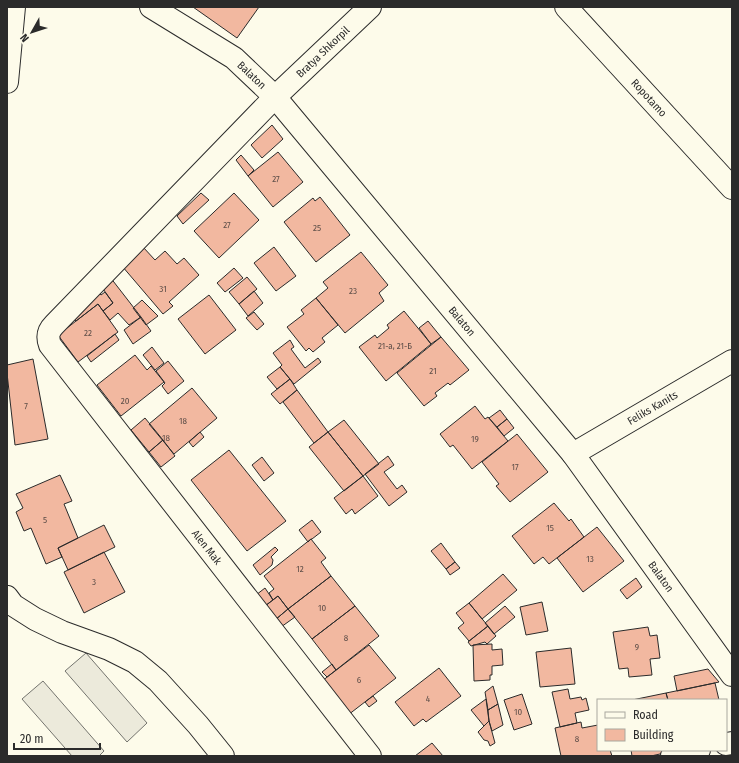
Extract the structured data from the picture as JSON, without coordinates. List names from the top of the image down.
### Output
{
  "streets": {
    "street": [
      "Bratya Shkorpil",
      "Balaton",
      "Ropotamo",
      "Feliks Kanits",
      "Alen Mak"
    ]
  },
  "crossings": [
    ["Bratya Shkorpil", "Balaton"],
    ["Bratya Shkorpil", "Alen Mak"],
    ["Balaton", "Feliks Kanits"]
  ],
  "house_numbers": [
    "27",
    "27",
    "25",
    "31",
    "23",
    "22",
    "21-а, 21-Б",
    "21",
    "20",
    "7",
    "18",
    "18",
    "19",
    "17",
    "5",
    "15",
    "13",
    "12",
    "3",
    "10",
    "8",
    "9",
    "6",
    "4",
    "10",
    "8"
  ],
  "legend": ["Road", "Building"],
  "scale_bar": "20 m",
  "north": "bottom left"
}
